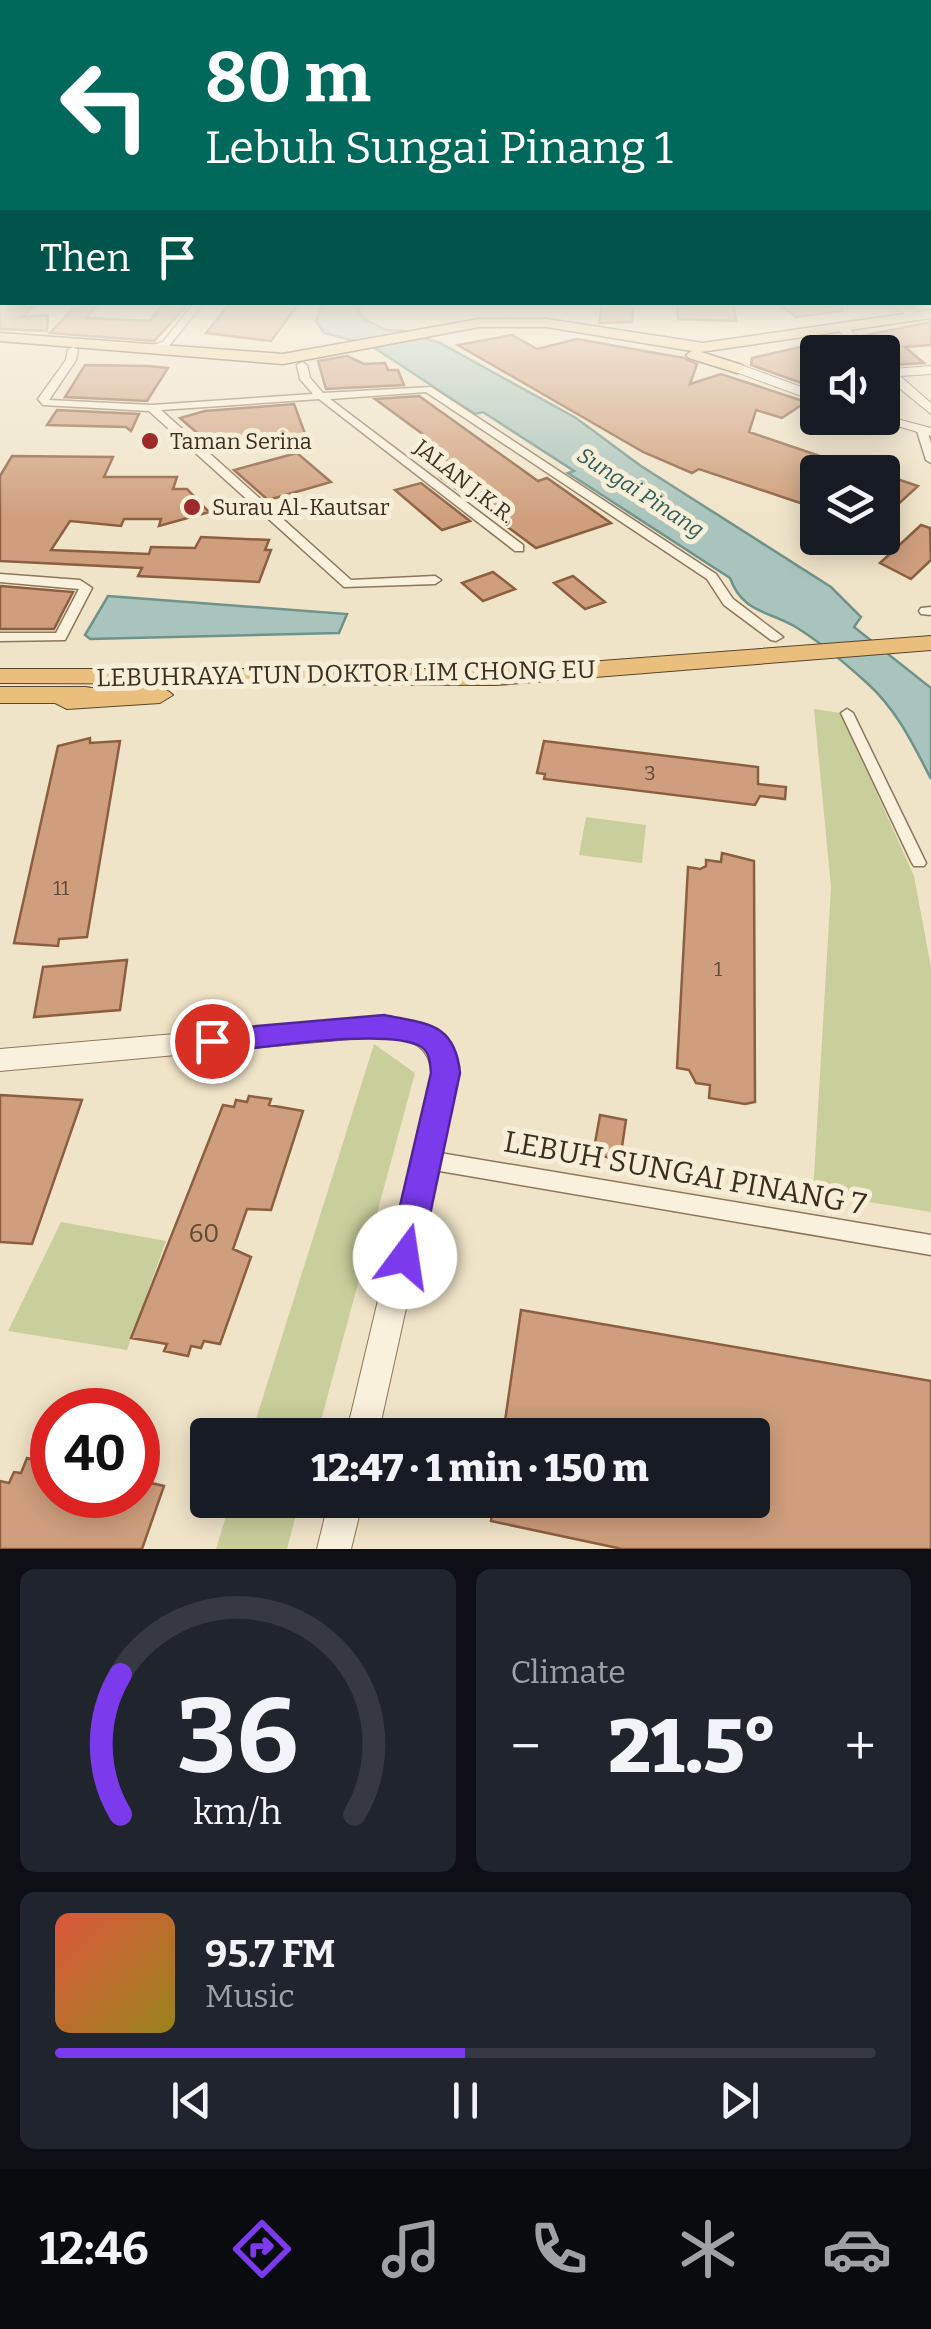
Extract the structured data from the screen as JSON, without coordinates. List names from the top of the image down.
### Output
{
  "streets": {
    "highway": ["LEBUHRAYA TUN DOKTOR LIM CHONG EU"],
    "street": ["JALAN J.K.R.", "LEBUH SUNGAI PINANG 7"]
  },
  "water": ["Sungai Pinang"],
  "places": ["Taman Serina", "Surau Al-Kautsar"],
  "house_numbers": [
    "3",
    "11",
    "1",
    "60"
  ],
  "page": {
    "turn": ["80 m", "Lebuh Sungai Pinang 1"],
    "then": "Then",
    "limit": "40",
    "trip": "12:47 · 1 min · 150 m",
    "tile": "Climate",
    "heat": ["−", "21.5°", "+"],
    "song": ["95.7 FM", "Music"],
    "tabs": "12:46",
    "gauge": ["36", "km/h"]
  }
}
